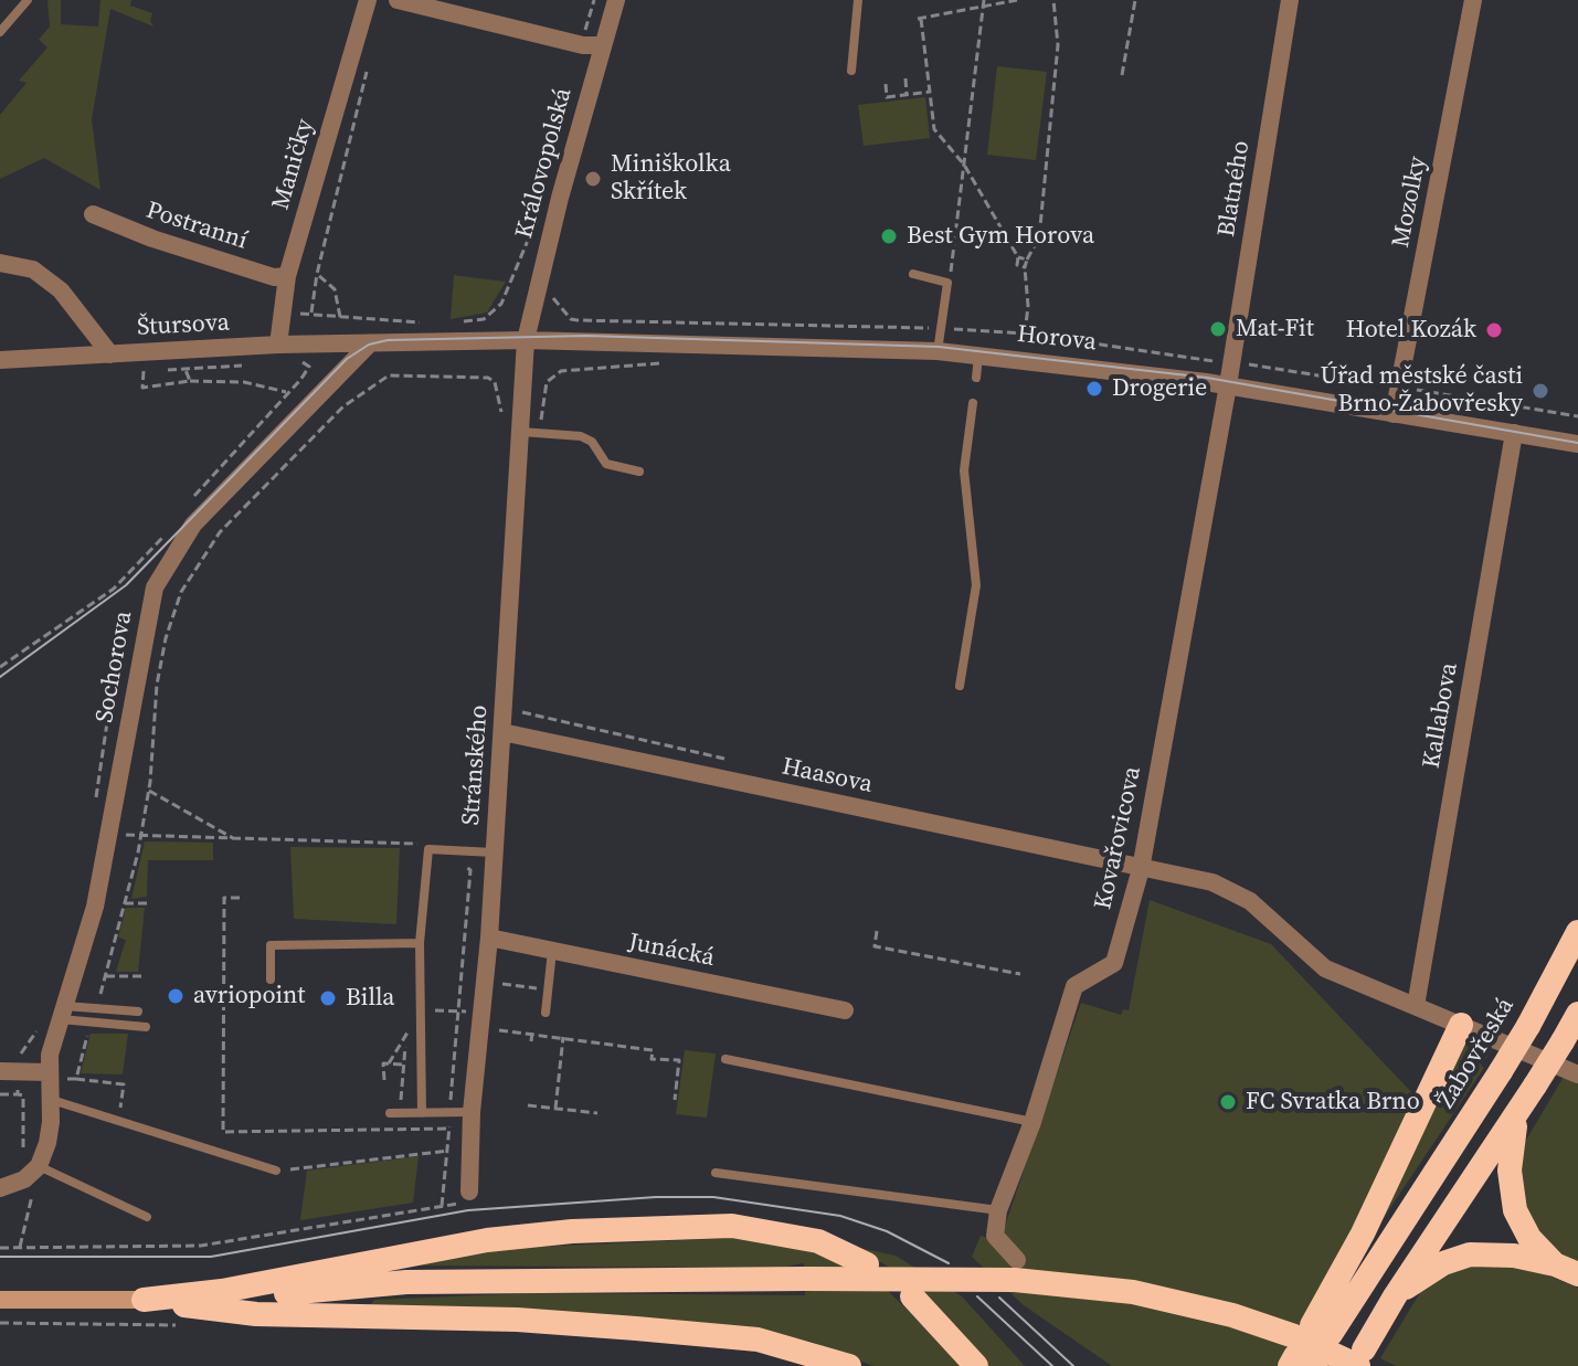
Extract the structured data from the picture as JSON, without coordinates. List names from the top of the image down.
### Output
{
  "streets": {
    "highway": ["Žabovřeská"],
    "street": [
      "Královopolská",
      "Maničky",
      "Blatného",
      "Mozolky",
      "Postranní",
      "Štursova",
      "Horova",
      "Sochorova",
      "Kallabova",
      "Stránského",
      "Haasova",
      "Kovařovicova",
      "Junácká"
    ]
  },
  "crossings": [
    ["Královopolská", "Horova"],
    ["Královopolská", "Stránského"],
    ["Maničky", "Postranní"],
    ["Maničky", "Štursova"],
    ["Blatného", "Horova"],
    ["Blatného", "Kovařovicova"],
    ["Mozolky", "Horova"],
    ["Štursova", "Horova"],
    ["Štursova", "Sochorova"],
    ["Horova", "Sochorova"],
    ["Horova", "Kallabova"],
    ["Horova", "Stránského"],
    ["Horova", "Kovařovicova"],
    ["Kallabova", "Haasova"],
    ["Stránského", "Haasova"],
    ["Stránského", "Junácká"],
    ["Haasova", "Kovařovicova"]
  ],
  "places": [
    "Miniškolka Skřítek",
    "Best Gym Horova",
    "Mat-Fit",
    "Hotel Kozák",
    "Drogerie",
    "Úřad městské časti Brno-Žabovřesky",
    "avriopoint",
    "Billa",
    "FC Svratka Brno"
  ]
}
